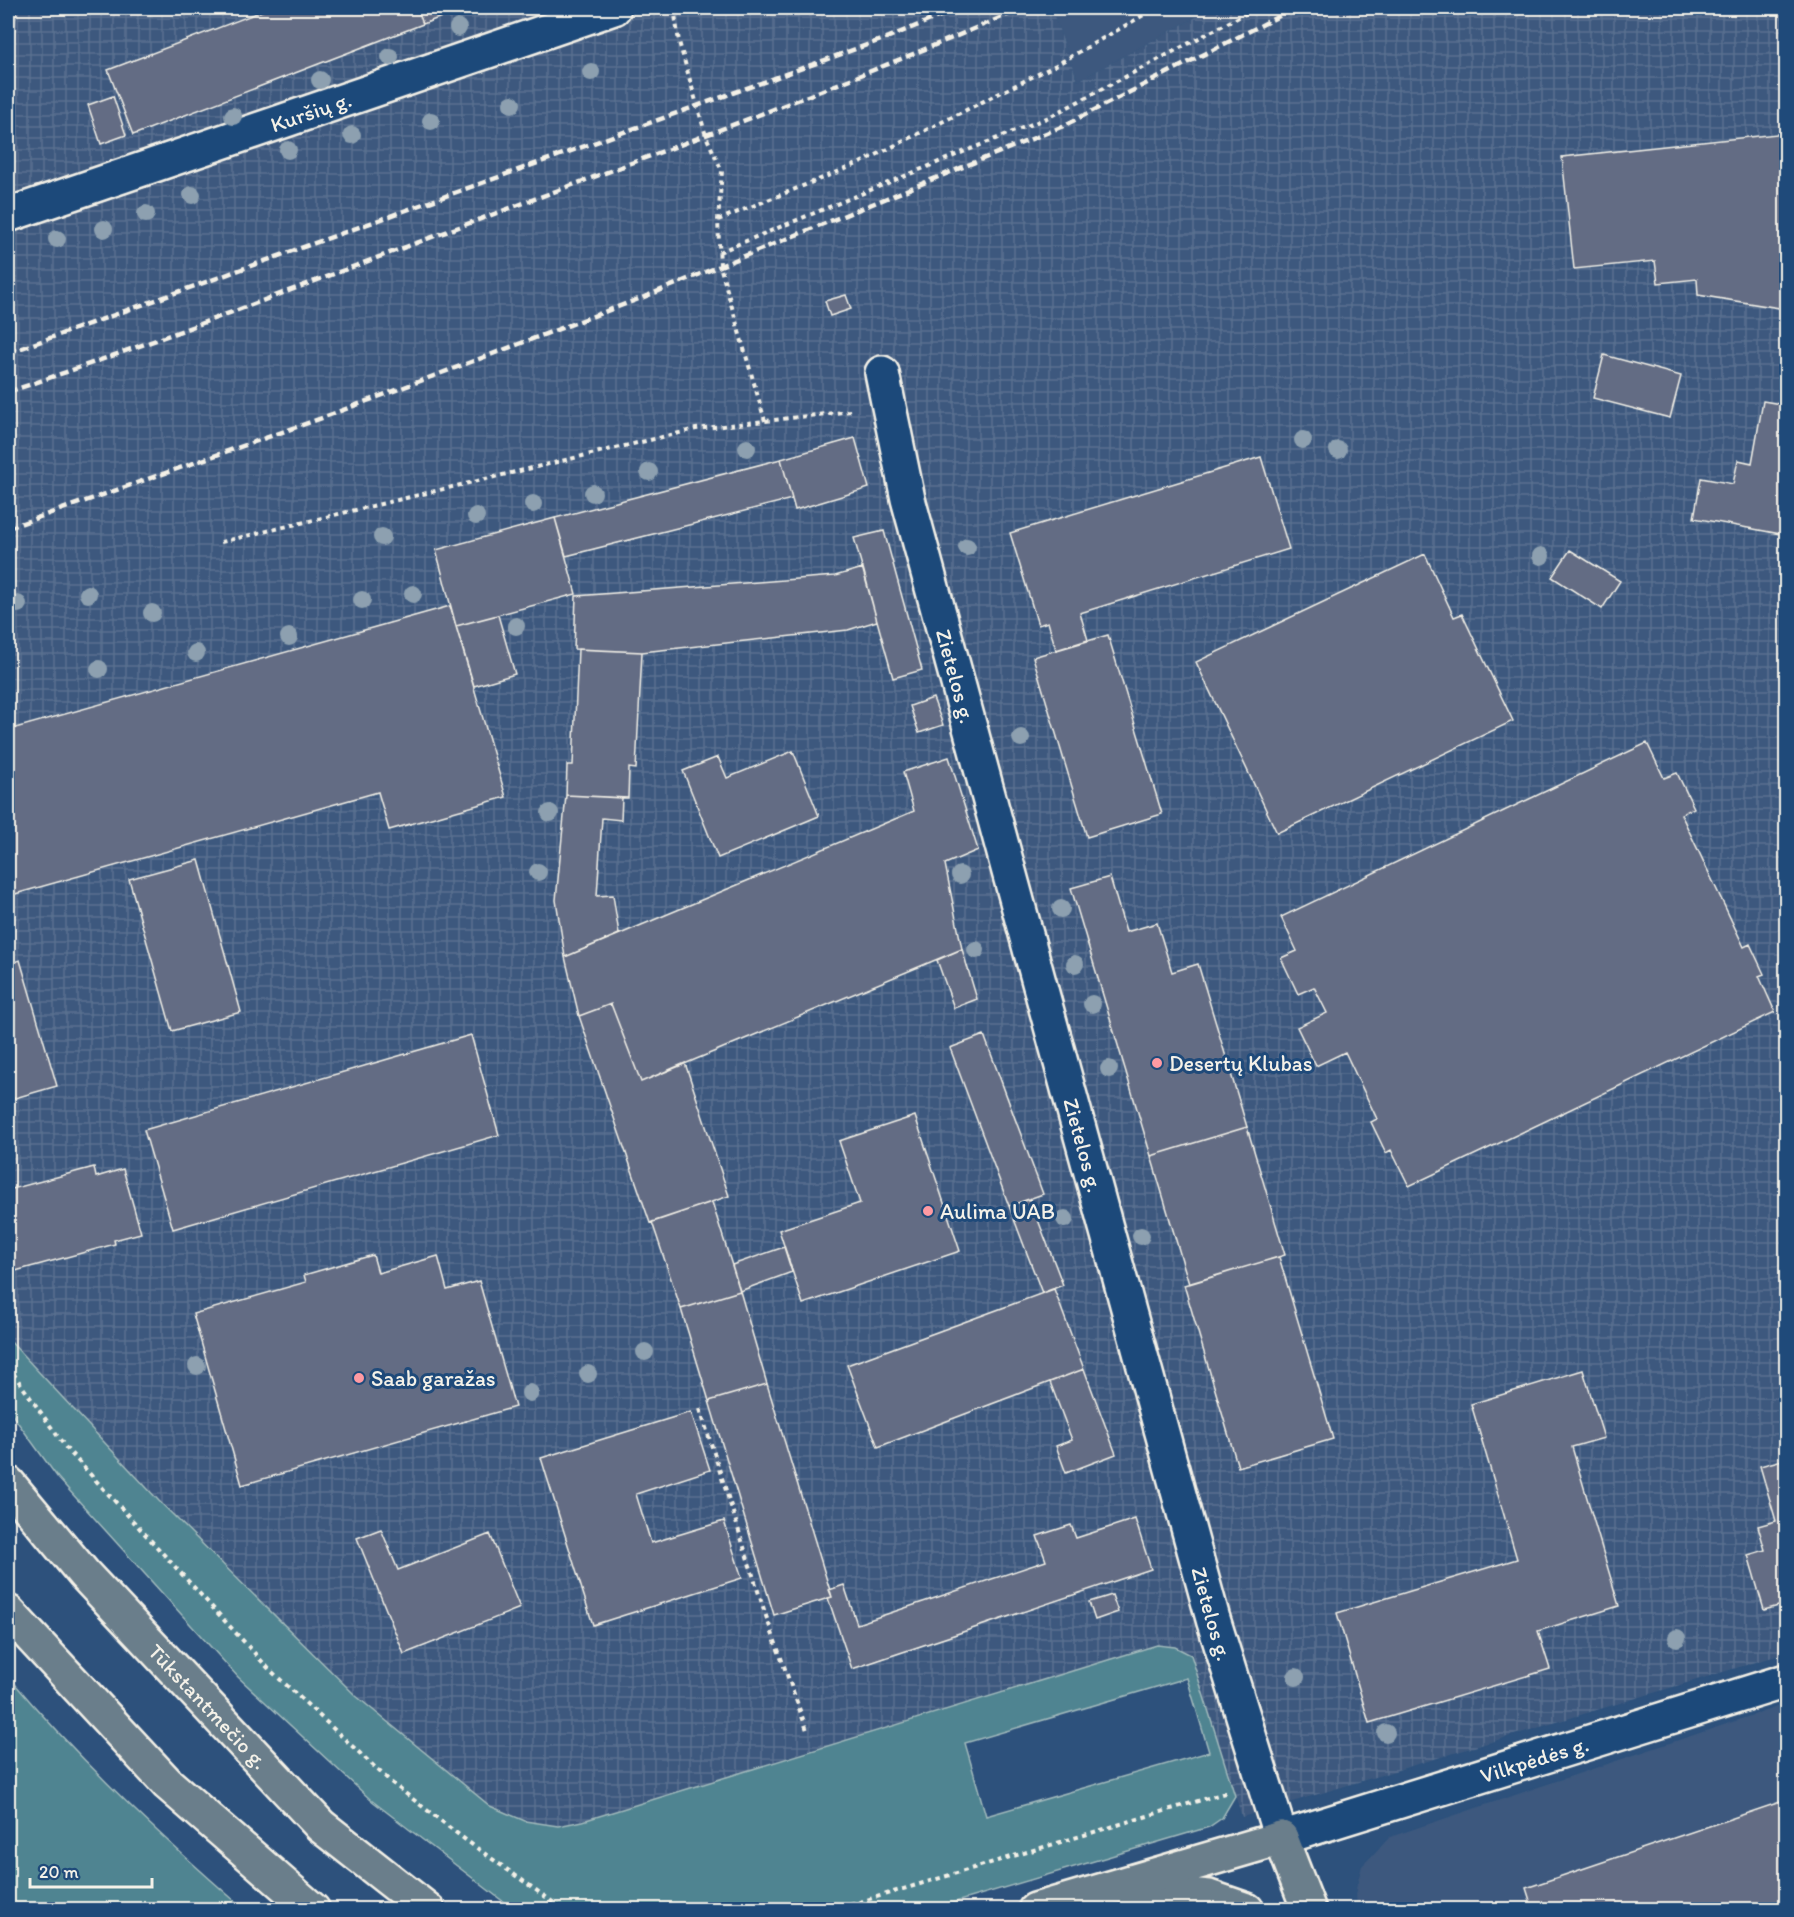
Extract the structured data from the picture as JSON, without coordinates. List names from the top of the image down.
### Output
{
  "streets": {
    "main road": ["Zietelos g.", "Tūkstantmečio g."],
    "street": ["Kuršių g.", "Vilkpėdės g."]
  },
  "crossings": [
    ["Zietelos g.", "Vilkpėdės g."]
  ],
  "places": ["Desertų Klubas", "Aulima UAB", "Saab garažas"],
  "scale_bar": "20 m"
}
